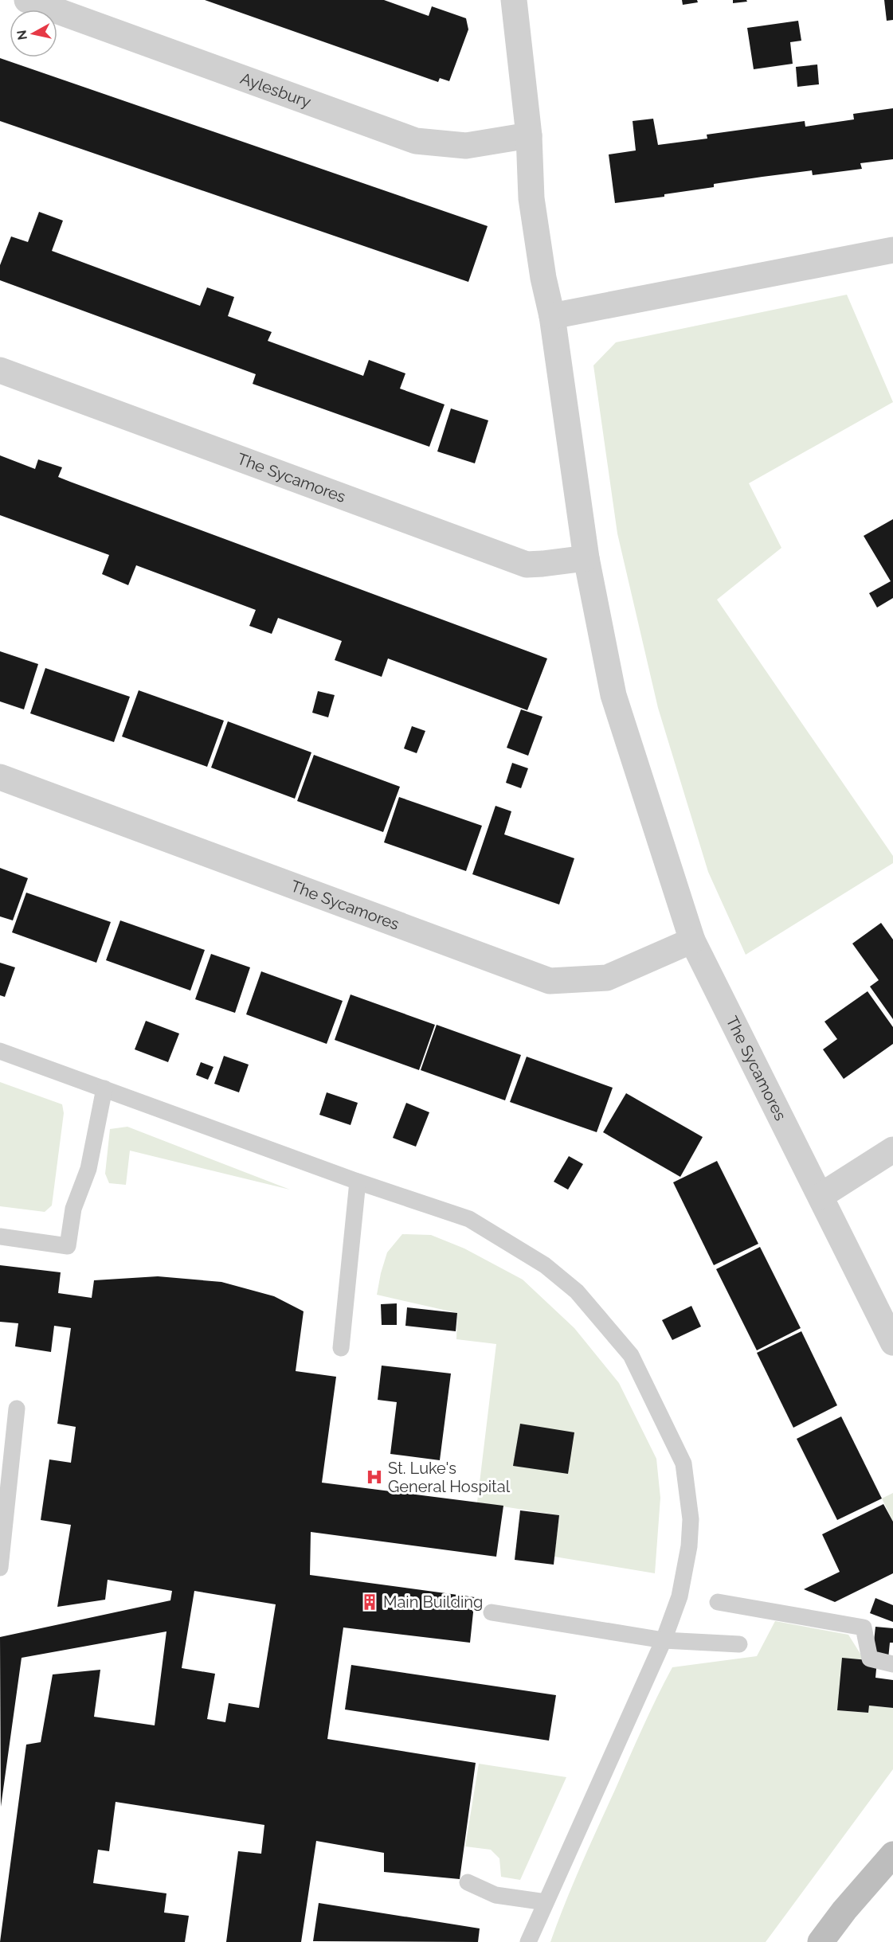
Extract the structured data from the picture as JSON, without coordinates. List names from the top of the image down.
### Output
{
  "streets": {
    "street": ["Aylesbury", "The Sycamores"]
  },
  "places": {
    "hospital": ["St. Luke's General Hospital"],
    "building": ["Main Building"]
  },
  "north": "left"
}
